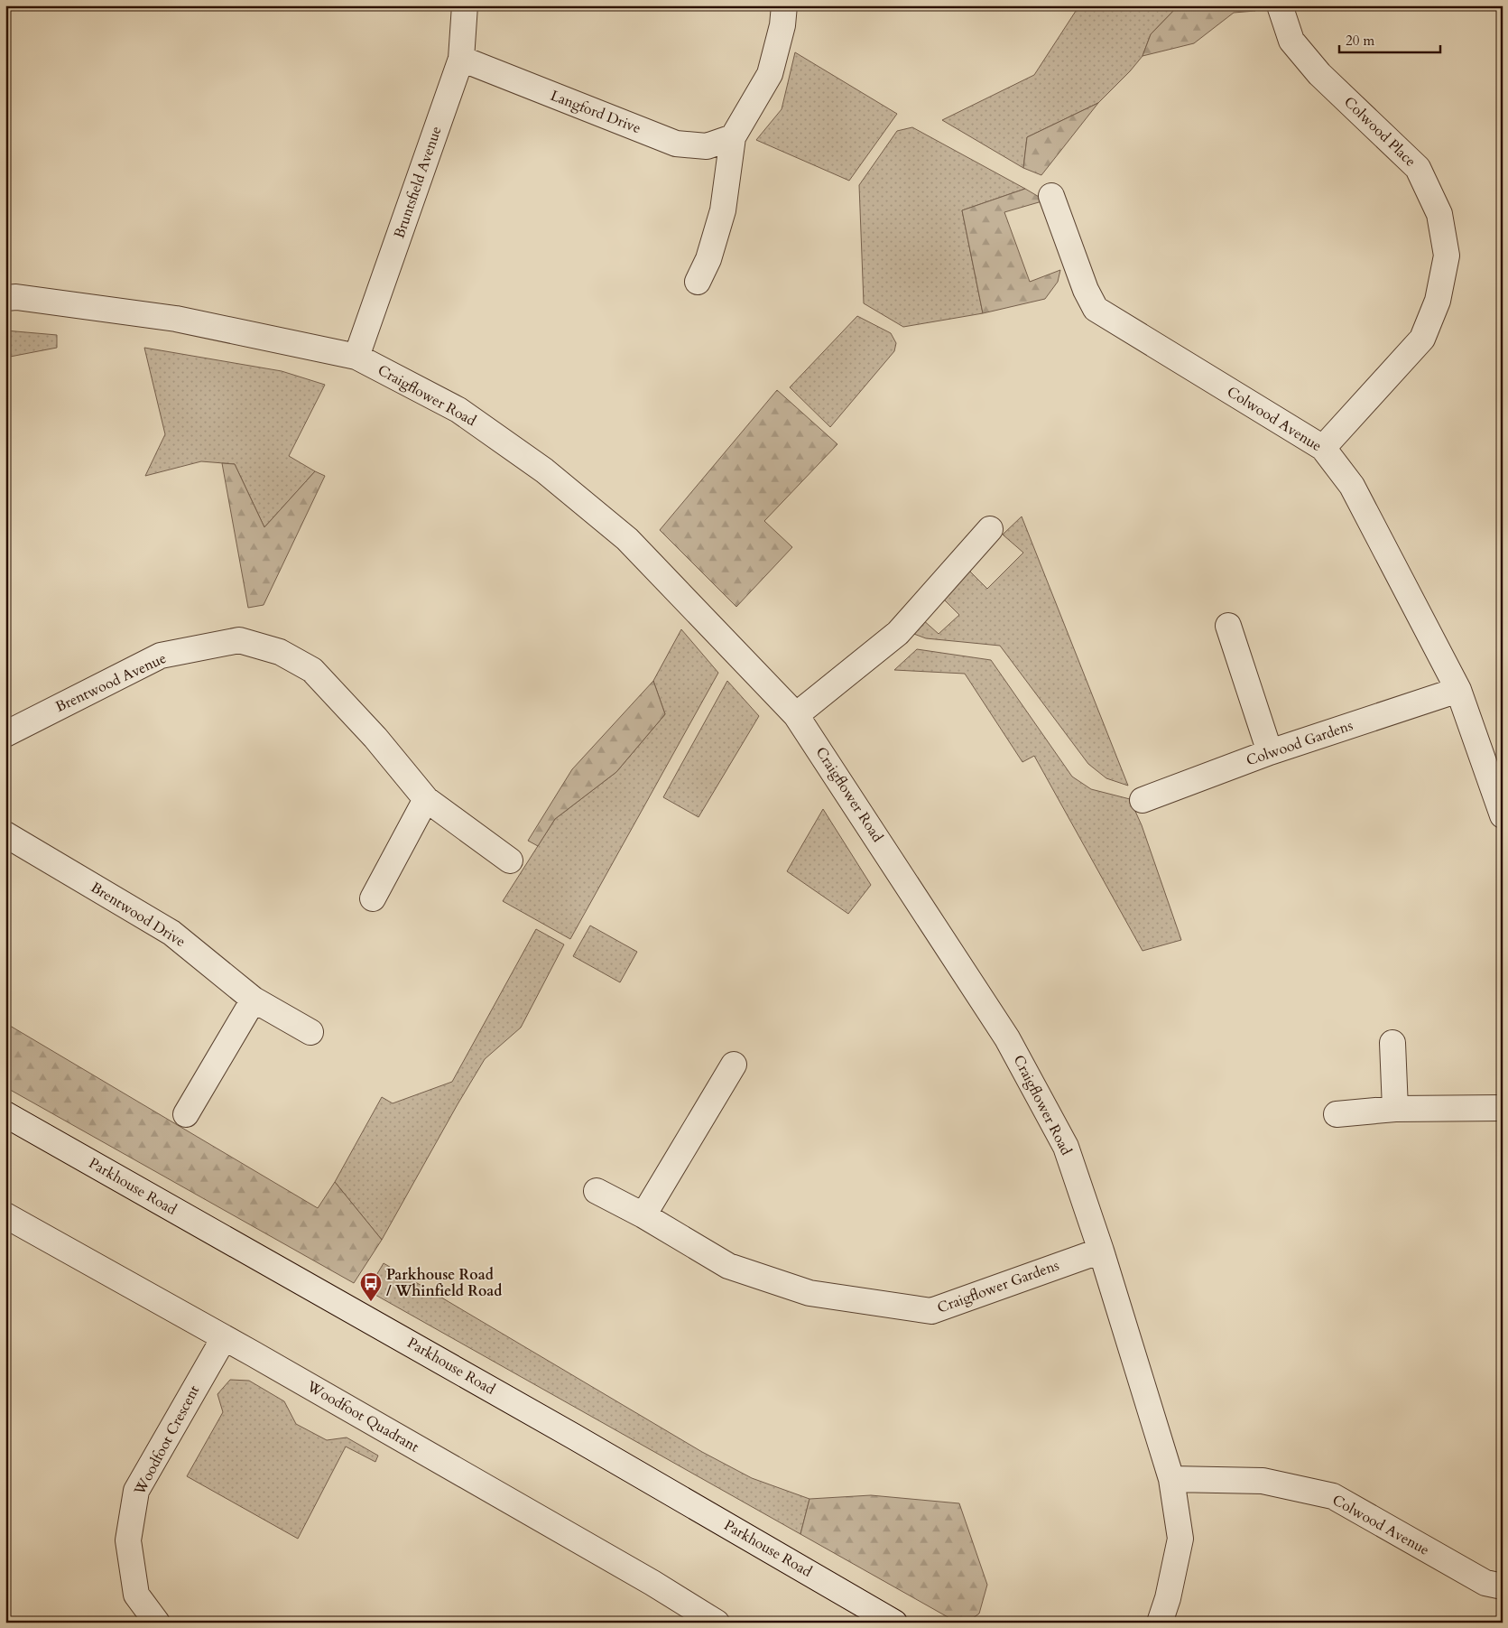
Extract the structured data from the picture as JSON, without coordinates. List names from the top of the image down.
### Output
{
  "streets": {
    "street": [
      "Langford Drive",
      "Colwood Place",
      "Bruntsfield Avenue",
      "Craigflower Road",
      "Colwood Avenue",
      "Brentwood Avenue",
      "Colwood Gardens",
      "Brentwood Drive",
      "Parkhouse Road",
      "Craigflower Gardens",
      "Woodfoot Quadrant",
      "Woodfoot Crescent"
    ]
  },
  "crossings": [
    ["Langford Drive", "Bruntsfield Avenue"],
    ["Colwood Place", "Colwood Avenue"],
    ["Bruntsfield Avenue", "Craigflower Road"],
    ["Craigflower Road", "Colwood Avenue"],
    ["Craigflower Road", "Craigflower Gardens"],
    ["Colwood Avenue", "Colwood Gardens"],
    ["Woodfoot Quadrant", "Woodfoot Crescent"]
  ],
  "places": {
    "bus stop": ["Parkhouse Road / Whinfield Road"]
  },
  "scale_bar": "20 m"
}
